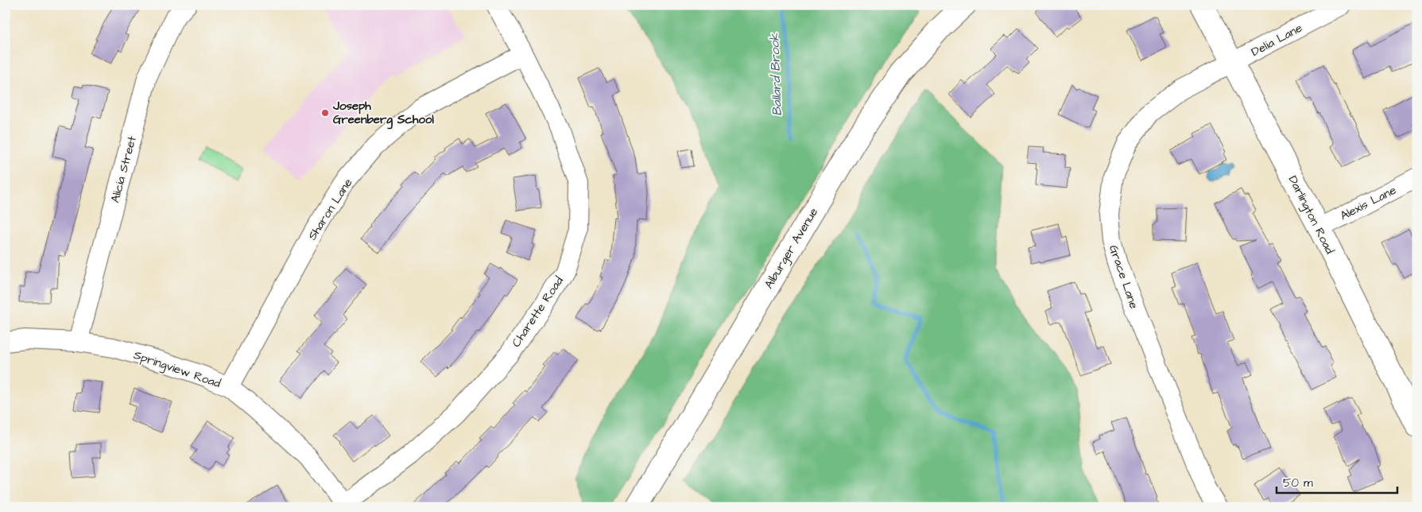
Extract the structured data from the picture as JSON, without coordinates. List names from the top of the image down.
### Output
{
  "streets": {
    "street": [
      "Delia Lane",
      "Alicia Street",
      "Alexis Lane",
      "Sharon Lane",
      "Darlington Road",
      "Alburger Avenue",
      "Grace Lane",
      "Charette Road",
      "Springview Road"
    ]
  },
  "crossings": [
    ["Delia Lane", "Darlington Road"],
    ["Delia Lane", "Grace Lane"],
    ["Alicia Street", "Springview Road"],
    ["Alexis Lane", "Darlington Road"],
    ["Sharon Lane", "Charette Road"],
    ["Sharon Lane", "Springview Road"],
    ["Darlington Road", "Grace Lane"],
    ["Charette Road", "Springview Road"]
  ],
  "water": ["Ballard Brook"],
  "places": ["Joseph Greenberg School"],
  "scale_bar": "50 m"
}
